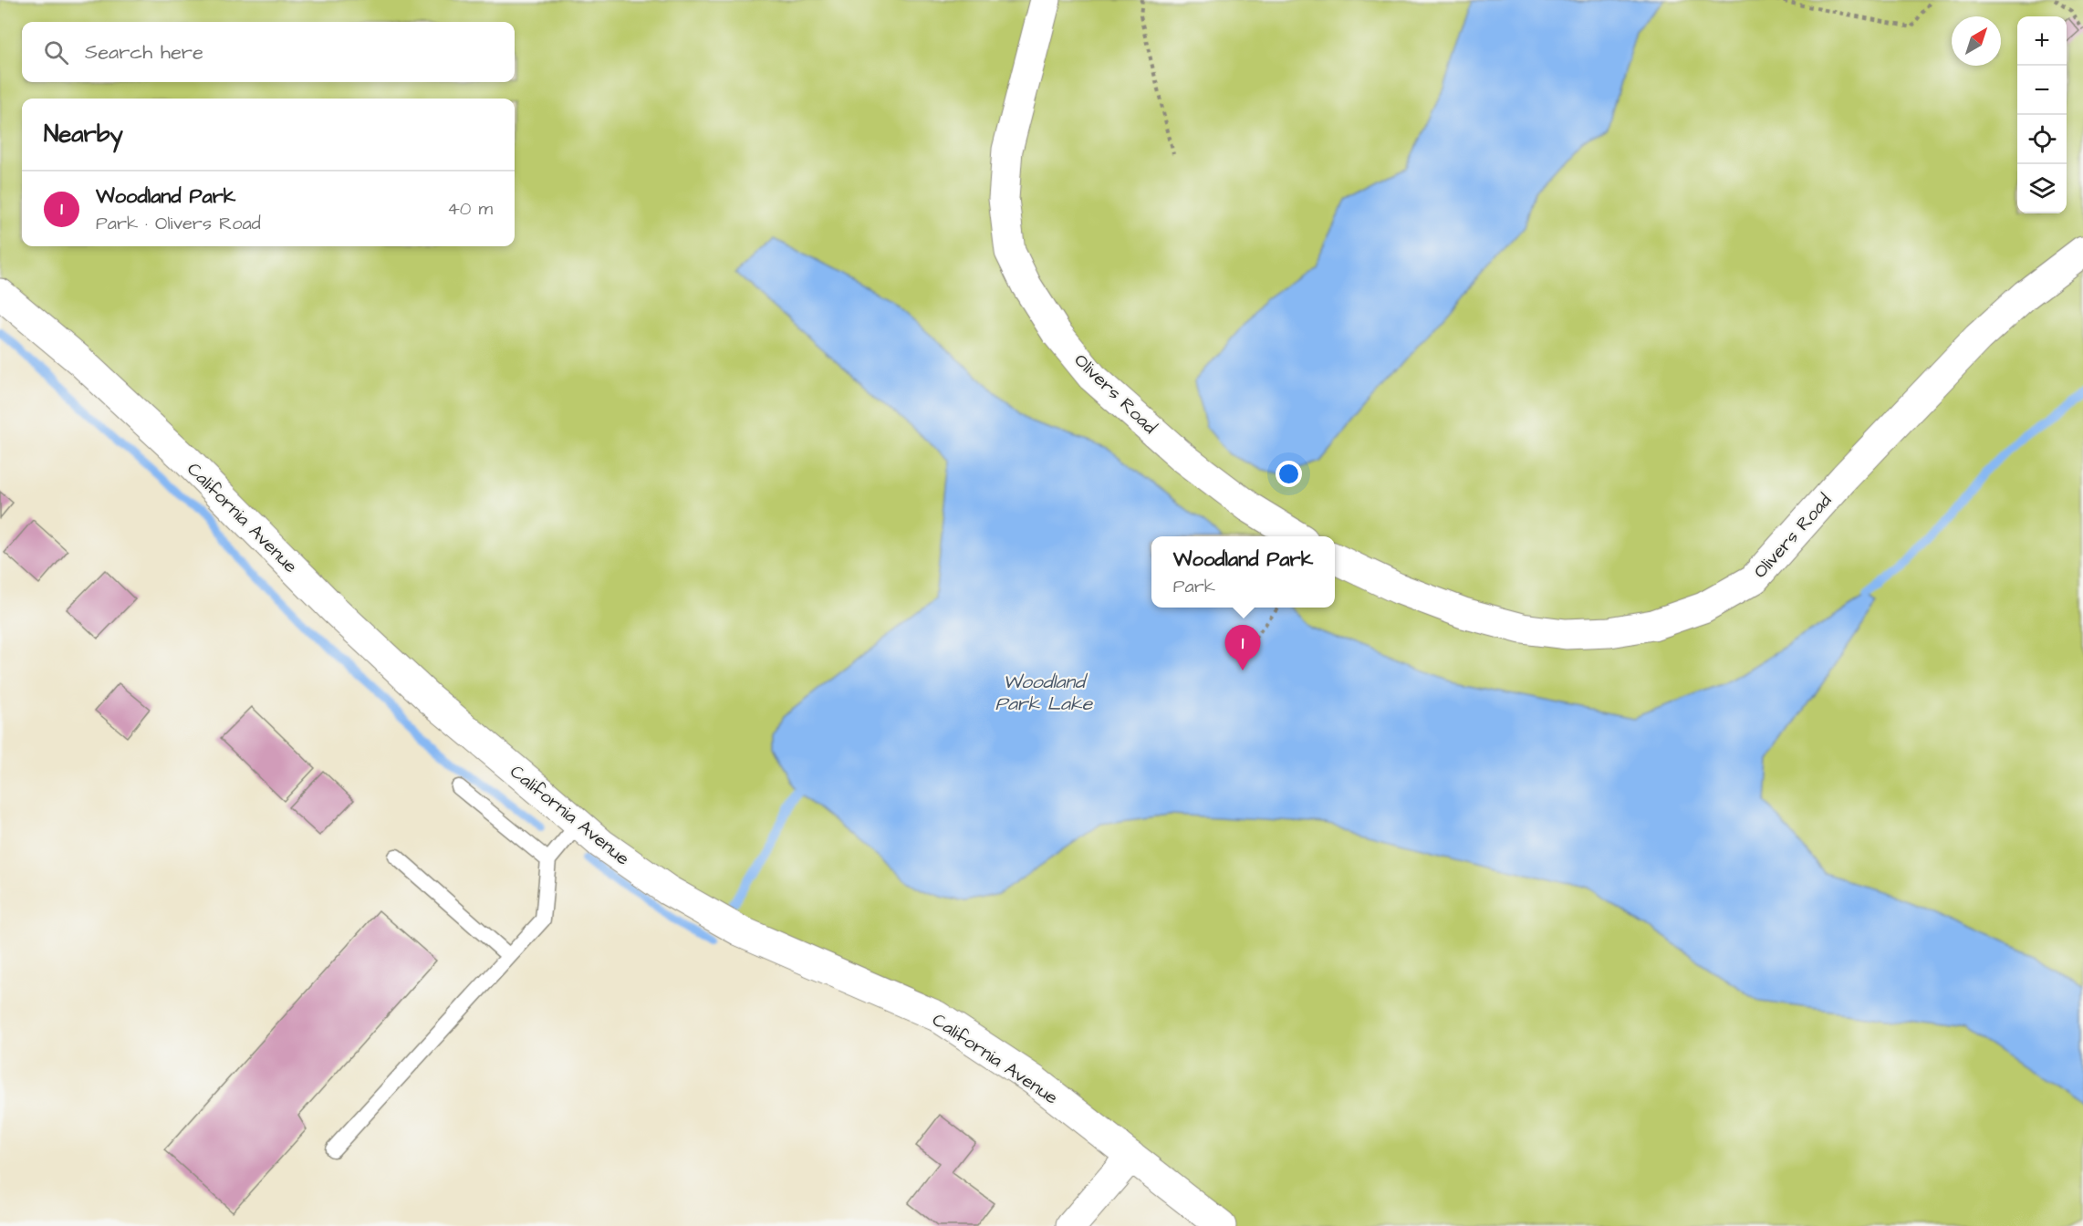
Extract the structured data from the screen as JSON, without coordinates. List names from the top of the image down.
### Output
{
  "streets": {
    "street": ["Olivers Road", "California Avenue"]
  },
  "water": ["Woodland Park Lake"],
  "north": "top right",
  "page": {
    "map_buttons": ["+", "−"],
    "search": "Search here",
    "heading": "Nearby",
    "list": [
      {
        "mark": "1",
        "name": "Woodland Park",
        "note": "Park · Olivers Road",
        "value": "40 m"
      }
    ],
    "popup": ["Woodland Park", "Park"],
    "pins": "1"
  }
}
